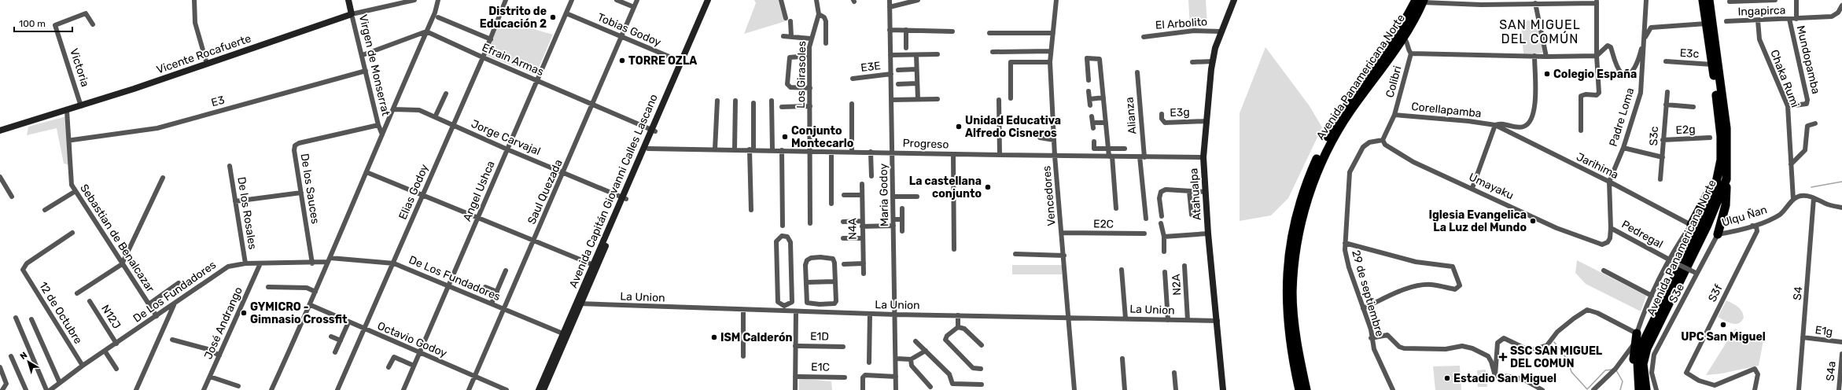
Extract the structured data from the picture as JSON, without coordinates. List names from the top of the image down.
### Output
{
  "streets": {
    "highway": ["Avenida Panamericana Norte"],
    "street": [
      "Ingapirca",
      "El Arbolito",
      "Tobias Godoy",
      "E3c",
      "Vicente Rocafuerte",
      "Efrain Armas",
      "Mundopamba",
      "Virgen de Monserrat",
      "E3E",
      "Victoria",
      "Los Girasoles",
      "Chaka Rumi",
      "Colibri",
      "E3",
      "Corellapamba",
      "E3g",
      "Alianza",
      "Padre Loma",
      "E2g",
      "S3c",
      "Jorge Carvajal",
      "Progreso",
      "Jarihima",
      "Umayaku",
      "De los Sauces",
      "Angel Ushca",
      "Avenida Capitán Giovanni Calles Lascano",
      "Elias Godoy",
      "Saul Quezada",
      "Atahualpa",
      "Maria Godoy",
      "Vencedores",
      "De los Rosales",
      "Ulqu Ñan",
      "E2C",
      "N4A",
      "Pedregal",
      "Sebastian de Benalcazar",
      "De Los Fundadores",
      "N2A",
      "29 de septiembre",
      "S3e",
      "S3f",
      "S4",
      "La Union",
      "12 de Octubre",
      "N12J",
      "José Andrango",
      "E1g",
      "E1D",
      "Octavio Godoy",
      "E1C",
      "S4a"
    ]
  },
  "crossings": [
    ["Ingapirca", "Mundopamba"],
    ["Ingapirca", "Chaka Rumi"],
    ["El Arbolito", "Atahualpa"],
    ["Tobias Godoy", "Angel Ushca"],
    ["Tobias Godoy", "Saul Quezada"],
    ["E3c", "Avenida Panamericana Norte"],
    ["Vicente Rocafuerte", "Virgen de Monserrat"],
    ["Vicente Rocafuerte", "Victoria"],
    ["Vicente Rocafuerte", "Sebastian de Benalcazar"],
    ["Efrain Armas", "Angel Ushca"],
    ["Efrain Armas", "Avenida Capitán Giovanni Calles Lascano"],
    ["Efrain Armas", "Elias Godoy"],
    ["Efrain Armas", "Saul Quezada"],
    ["Mundopamba", "Chaka Rumi"],
    ["Virgen de Monserrat", "E3"],
    ["Virgen de Monserrat", "De los Sauces"],
    ["E3E", "Maria Godoy"],
    ["Los Girasoles", "Progreso"],
    ["Chaka Rumi", "Ulqu Ñan"],
    ["Colibri", "Corellapamba"],
    ["Corellapamba", "Jarihima"],
    ["E3g", "Atahualpa"],
    ["Alianza", "Progreso"],
    ["Padre Loma", "Jarihima"],
    ["Padre Loma", "Umayaku"],
    ["E2g", "S3c"],
    ["Jorge Carvajal", "Angel Ushca"],
    ["Jorge Carvajal", "Avenida Capitán Giovanni Calles Lascano"],
    ["Jorge Carvajal", "Elias Godoy"],
    ["Jorge Carvajal", "Saul Quezada"],
    ["Progreso", "Atahualpa"],
    ["Progreso", "Maria Godoy"],
    ["Progreso", "Vencedores"],
    ["Jarihima", "Umayaku"],
    ["Umayaku", "Pedregal"],
    ["Umayaku", "29 de septiembre"],
    ["De los Sauces", "De Los Fundadores"],
    ["Angel Ushca", "De Los Fundadores"],
    ["Angel Ushca", "Octavio Godoy"],
    ["Elias Godoy", "De Los Fundadores"],
    ["Elias Godoy", "Octavio Godoy"],
    ["Saul Quezada", "De Los Fundadores"],
    ["Saul Quezada", "Octavio Godoy"],
    ["Atahualpa", "La Union"],
    ["Maria Godoy", "La Union"],
    ["Vencedores", "E2C"],
    ["Vencedores", "La Union"],
    ["De los Rosales", "De Los Fundadores"],
    ["Ulqu Ñan", "S3e"],
    ["Ulqu Ñan", "S3f"],
    ["Pedregal", "S3e"],
    ["Sebastian de Benalcazar", "De Los Fundadores"],
    ["De Los Fundadores", "12 de Octubre"],
    ["De Los Fundadores", "N12J"],
    ["De Los Fundadores", "José Andrango"],
    ["N2A", "La Union"],
    ["S4", "E1g"]
  ],
  "districts": ["SAN MIGUEL DEL COMÚN"],
  "places": {
    "other": [
      "Distrito de Educación 2",
      "TORRE OZLA",
      "Colegio España",
      "Unidad Educativa Alfredo Cisneros",
      "Conjunto Montecarlo",
      "La castellana conjunto",
      "Iglesia Evangelica La Luz del Mundo",
      "GYMICRO - Gimnasio Crossfit",
      "UPC San Miguel",
      "ISM Calderón",
      "Estadio San Miguel"
    ],
    "health": ["SSC SAN MIGUEL DEL COMUN"]
  },
  "scale_bar": "100 m",
  "north": "top left"
}
